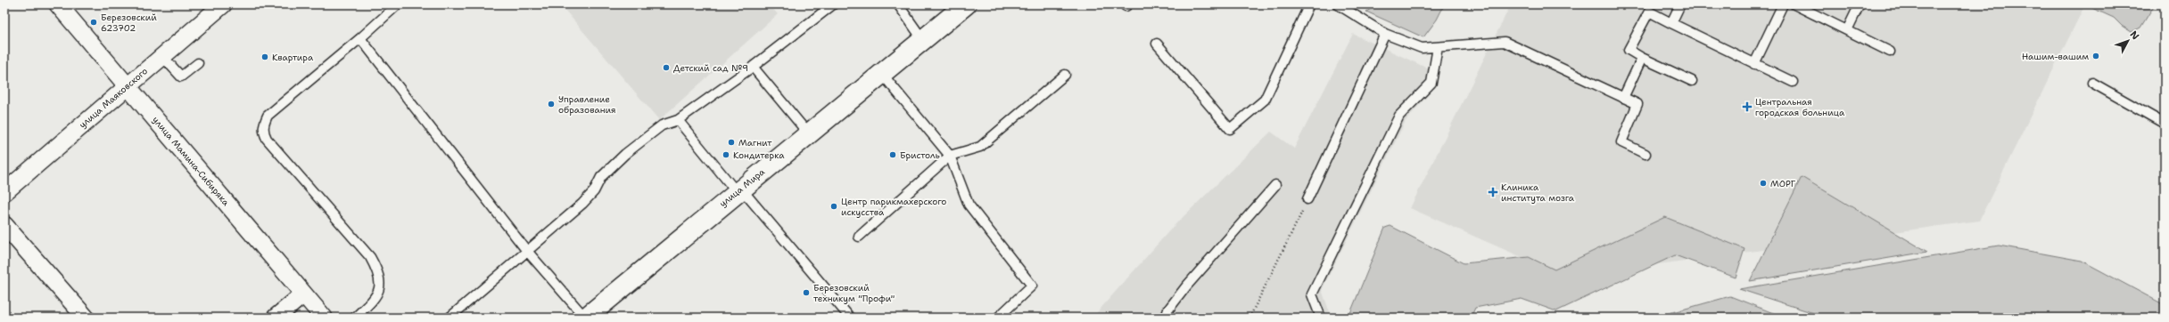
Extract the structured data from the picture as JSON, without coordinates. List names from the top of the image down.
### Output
{
  "streets": {
    "street": ["улица Маяковского", "улица Мамина-Сибиряка", "улица Мира"]
  },
  "crossings": [
    ["улица Маяковского", "улица Мамина-Сибиряка"]
  ],
  "places": {
    "other": [
      "Березовский 623702",
      "Нашим-вашим",
      "Квартира",
      "Детский сад №9",
      "Управление образования",
      "Магнит",
      "Кондитерка",
      "Бристоль",
      "МОРГ",
      "Центр парикмахерского искусства",
      "Березовский техникум \"Профи\""
    ],
    "health": ["Центральная городская больница", "Клиника института мозга"]
  },
  "north": "top right"
}
